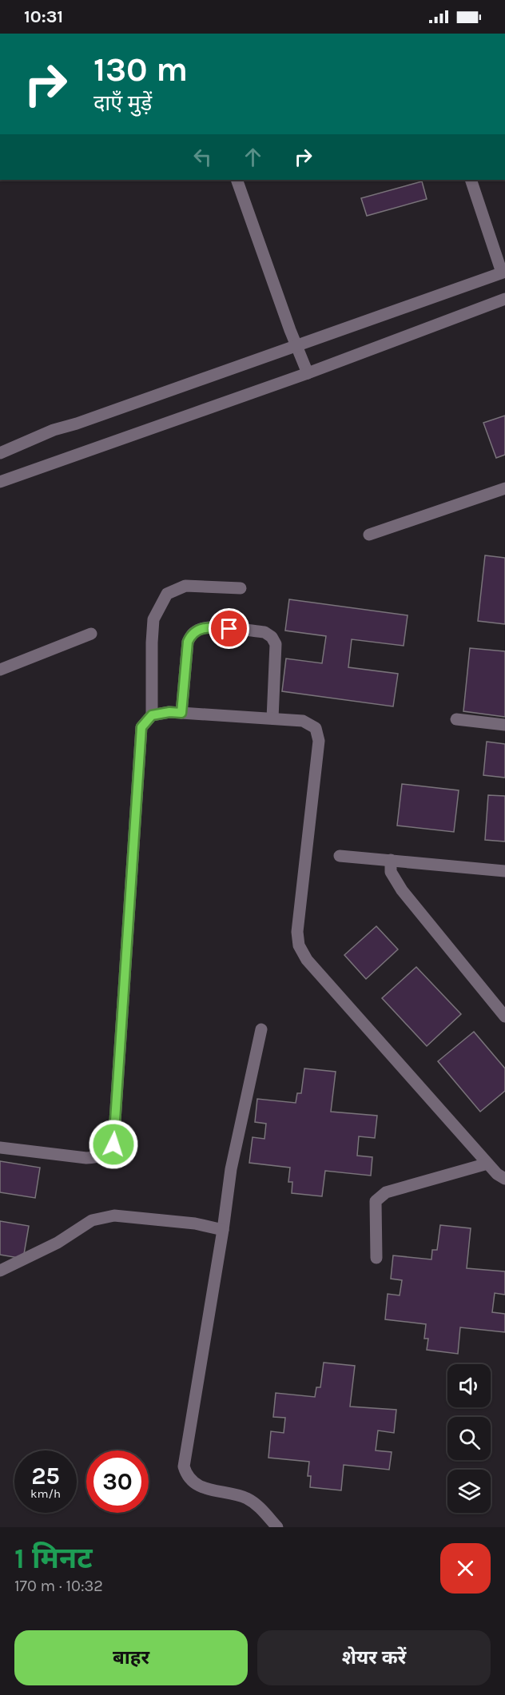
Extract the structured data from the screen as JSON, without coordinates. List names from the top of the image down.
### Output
{
  "page": {
    "status": "10:31",
    "turn": ["130 m", "दाएँ मुड़ें"],
    "speed": "25 km/h",
    "limit": "30",
    "heading": ["1 मिनट", "170 m · 10:32"],
    "buttons": ["बाहर", "शेयर करें"]
  }
}
